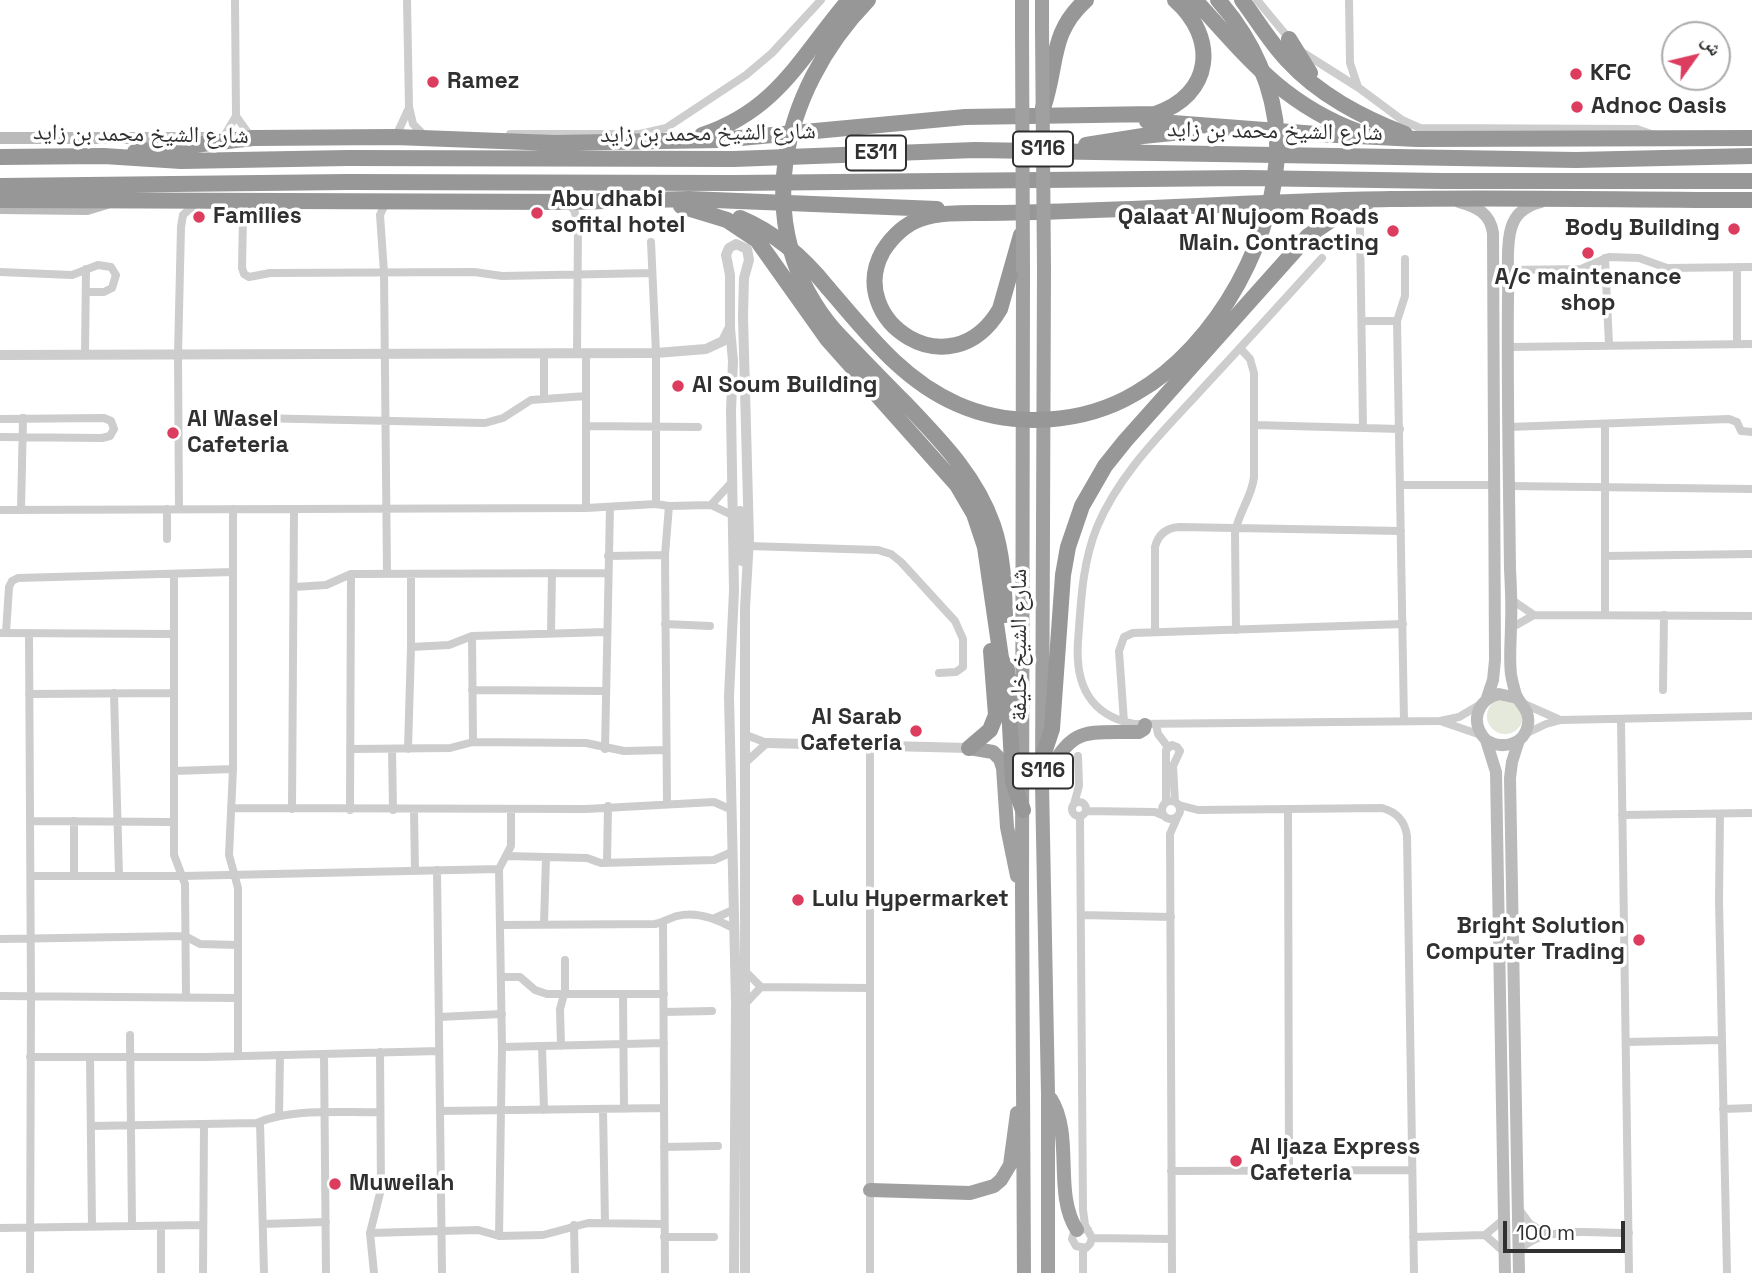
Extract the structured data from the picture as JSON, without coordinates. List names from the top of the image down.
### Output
{
  "streets": {
    "highway": [
      "شارع الشيخ محمد بن زايد",
      "S116",
      "E311",
      "شارع الشيخ خليفة"
    ]
  },
  "crossings": [
    ["S116", "شارع الشيخ خليفة"]
  ],
  "places": [
    "KFC",
    "Ramez",
    "Adnoc Oasis",
    "Abu dhabi sofital hotel",
    "Families",
    "Body Building",
    "Qalaat Al Nujoom Roads Main. Contracting",
    "A/c maintenance shop",
    "Al Soum Building",
    "Al Wasel Cafeteria",
    "Al Sarab Cafeteria",
    "Lulu Hypermarket",
    "Bright Solution Computer Trading",
    "Al Ijaza Express Cafeteria",
    "Muweilah"
  ],
  "scale_bar": "100 m",
  "north": "top right"
}
